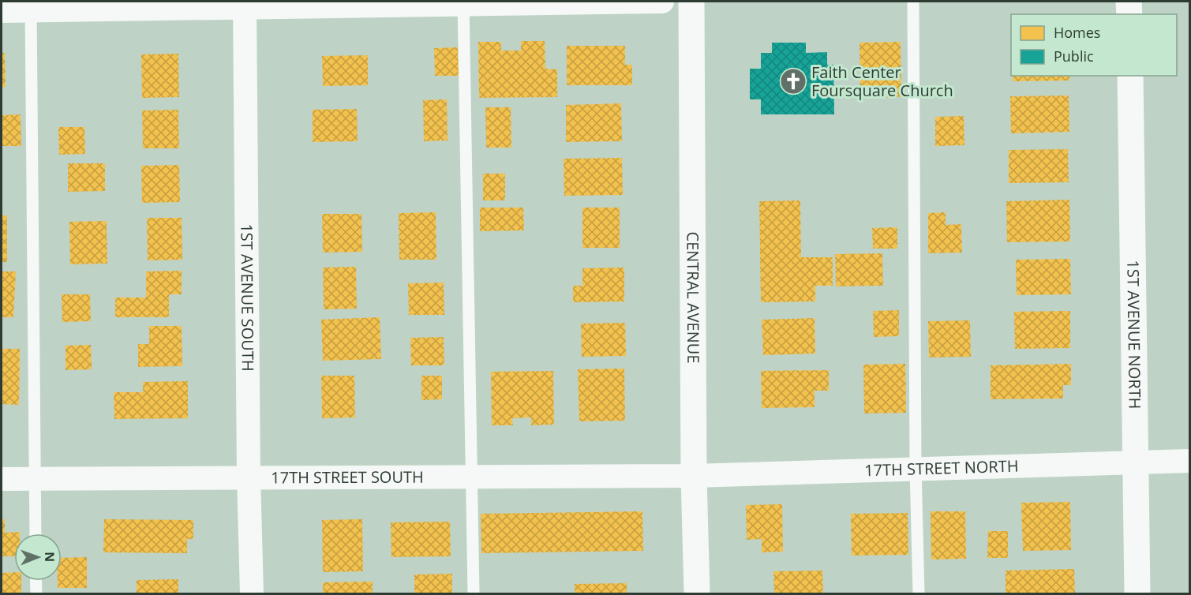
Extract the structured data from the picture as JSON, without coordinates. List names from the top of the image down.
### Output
{
  "streets": {
    "street": [
      "1ST AVENUE SOUTH",
      "CENTRAL AVENUE",
      "1ST AVENUE NORTH",
      "17TH STREET NORTH",
      "17TH STREET SOUTH"
    ]
  },
  "crossings": [
    ["1ST AVENUE SOUTH", "17TH STREET SOUTH"],
    ["CENTRAL AVENUE", "17TH STREET NORTH"],
    ["CENTRAL AVENUE", "17TH STREET SOUTH"],
    ["1ST AVENUE NORTH", "17TH STREET NORTH"],
    ["17TH STREET NORTH", "17TH STREET SOUTH"]
  ],
  "places": {
    "church": ["Faith Center Foursquare Church"]
  },
  "legend": ["Homes", "Public"],
  "north": "right"
}
